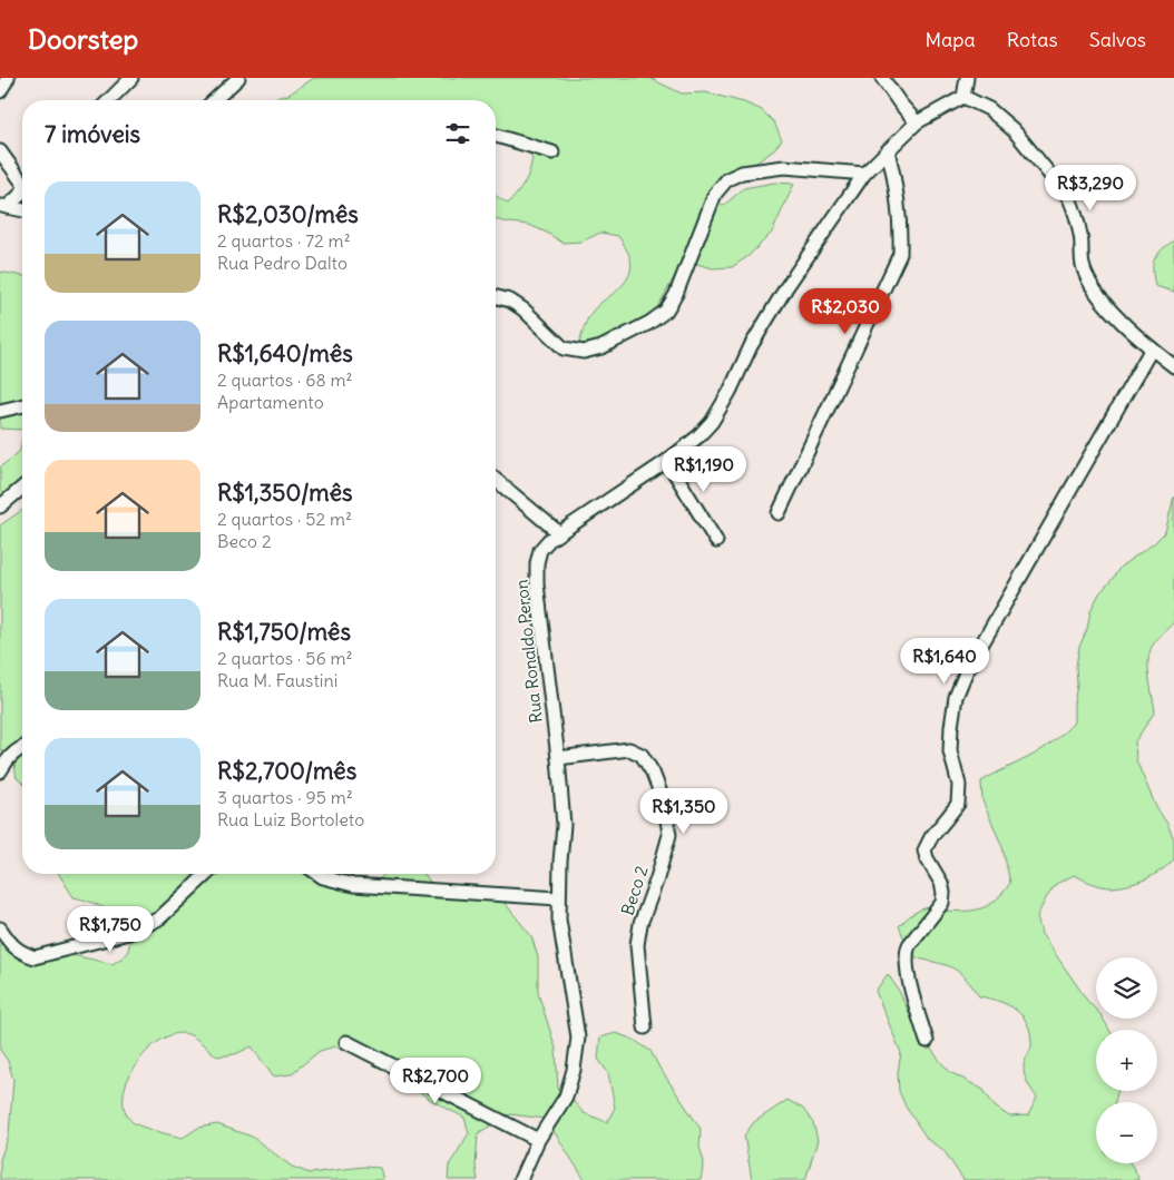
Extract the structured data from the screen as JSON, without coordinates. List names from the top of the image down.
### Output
{
  "streets": {
    "street": ["Rua Ronaldo Peron", "Beco 2"]
  },
  "crossings": [
    ["Rua Ronaldo Peron", "Beco 2"]
  ],
  "page": {
    "header": "Doorstep",
    "nav": ["Mapa", "Rotas", "Salvos"],
    "heading": "7 imóveis",
    "price": [
      "R$3,290",
      "R$2,030",
      "R$1,190",
      "R$1,640",
      "R$1,350",
      "R$1,750",
      "R$2,700"
    ],
    "list": [
      {
        "name": "R$2,030/mês",
        "note": "2 quartos · 72 m² · Rua Pedro Dalto"
      },
      {
        "name": "R$1,640/mês",
        "note": "2 quartos · 68 m² · Apartamento"
      },
      {
        "name": "R$1,350/mês",
        "note": "2 quartos · 52 m² · Beco 2"
      },
      {
        "name": "R$1,750/mês",
        "note": "2 quartos · 56 m² · Rua M. Faustini"
      },
      {
        "name": "R$2,700/mês",
        "note": "3 quartos · 95 m² · Rua Luiz Bortoleto"
      }
    ],
    "map_buttons": ["+", "−"]
  }
}
